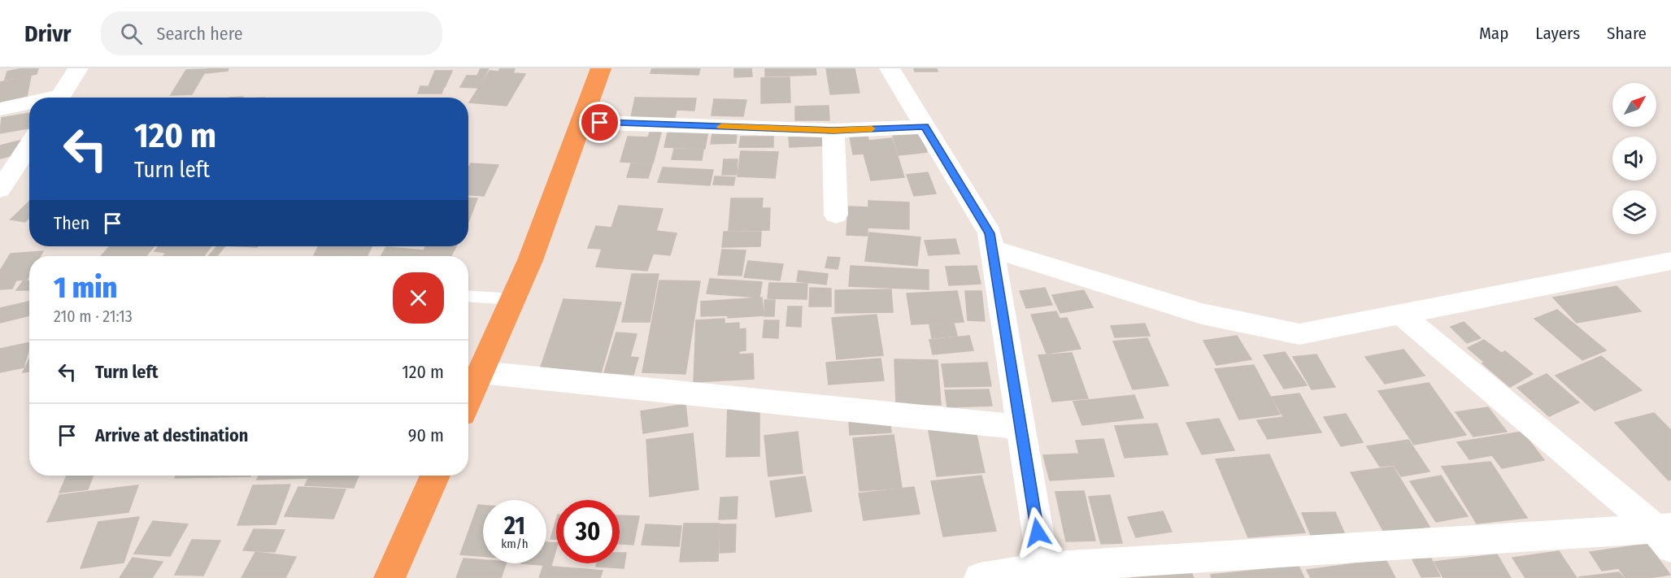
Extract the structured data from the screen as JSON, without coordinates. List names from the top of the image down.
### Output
{
  "north": "top right",
  "page": {
    "header": "Drivr",
    "search": "Search here",
    "nav": ["Map", "Layers", "Share"],
    "turn": ["120 m", "Turn left"],
    "then": "Then",
    "heading": ["1 min", "210 m · 21:13"],
    "list": [
      {
        "name": "Turn left",
        "value": "120 m"
      },
      {
        "name": "Arrive at destination",
        "value": "90 m"
      }
    ],
    "speed": "21 km/h",
    "limit": "30"
  }
}
